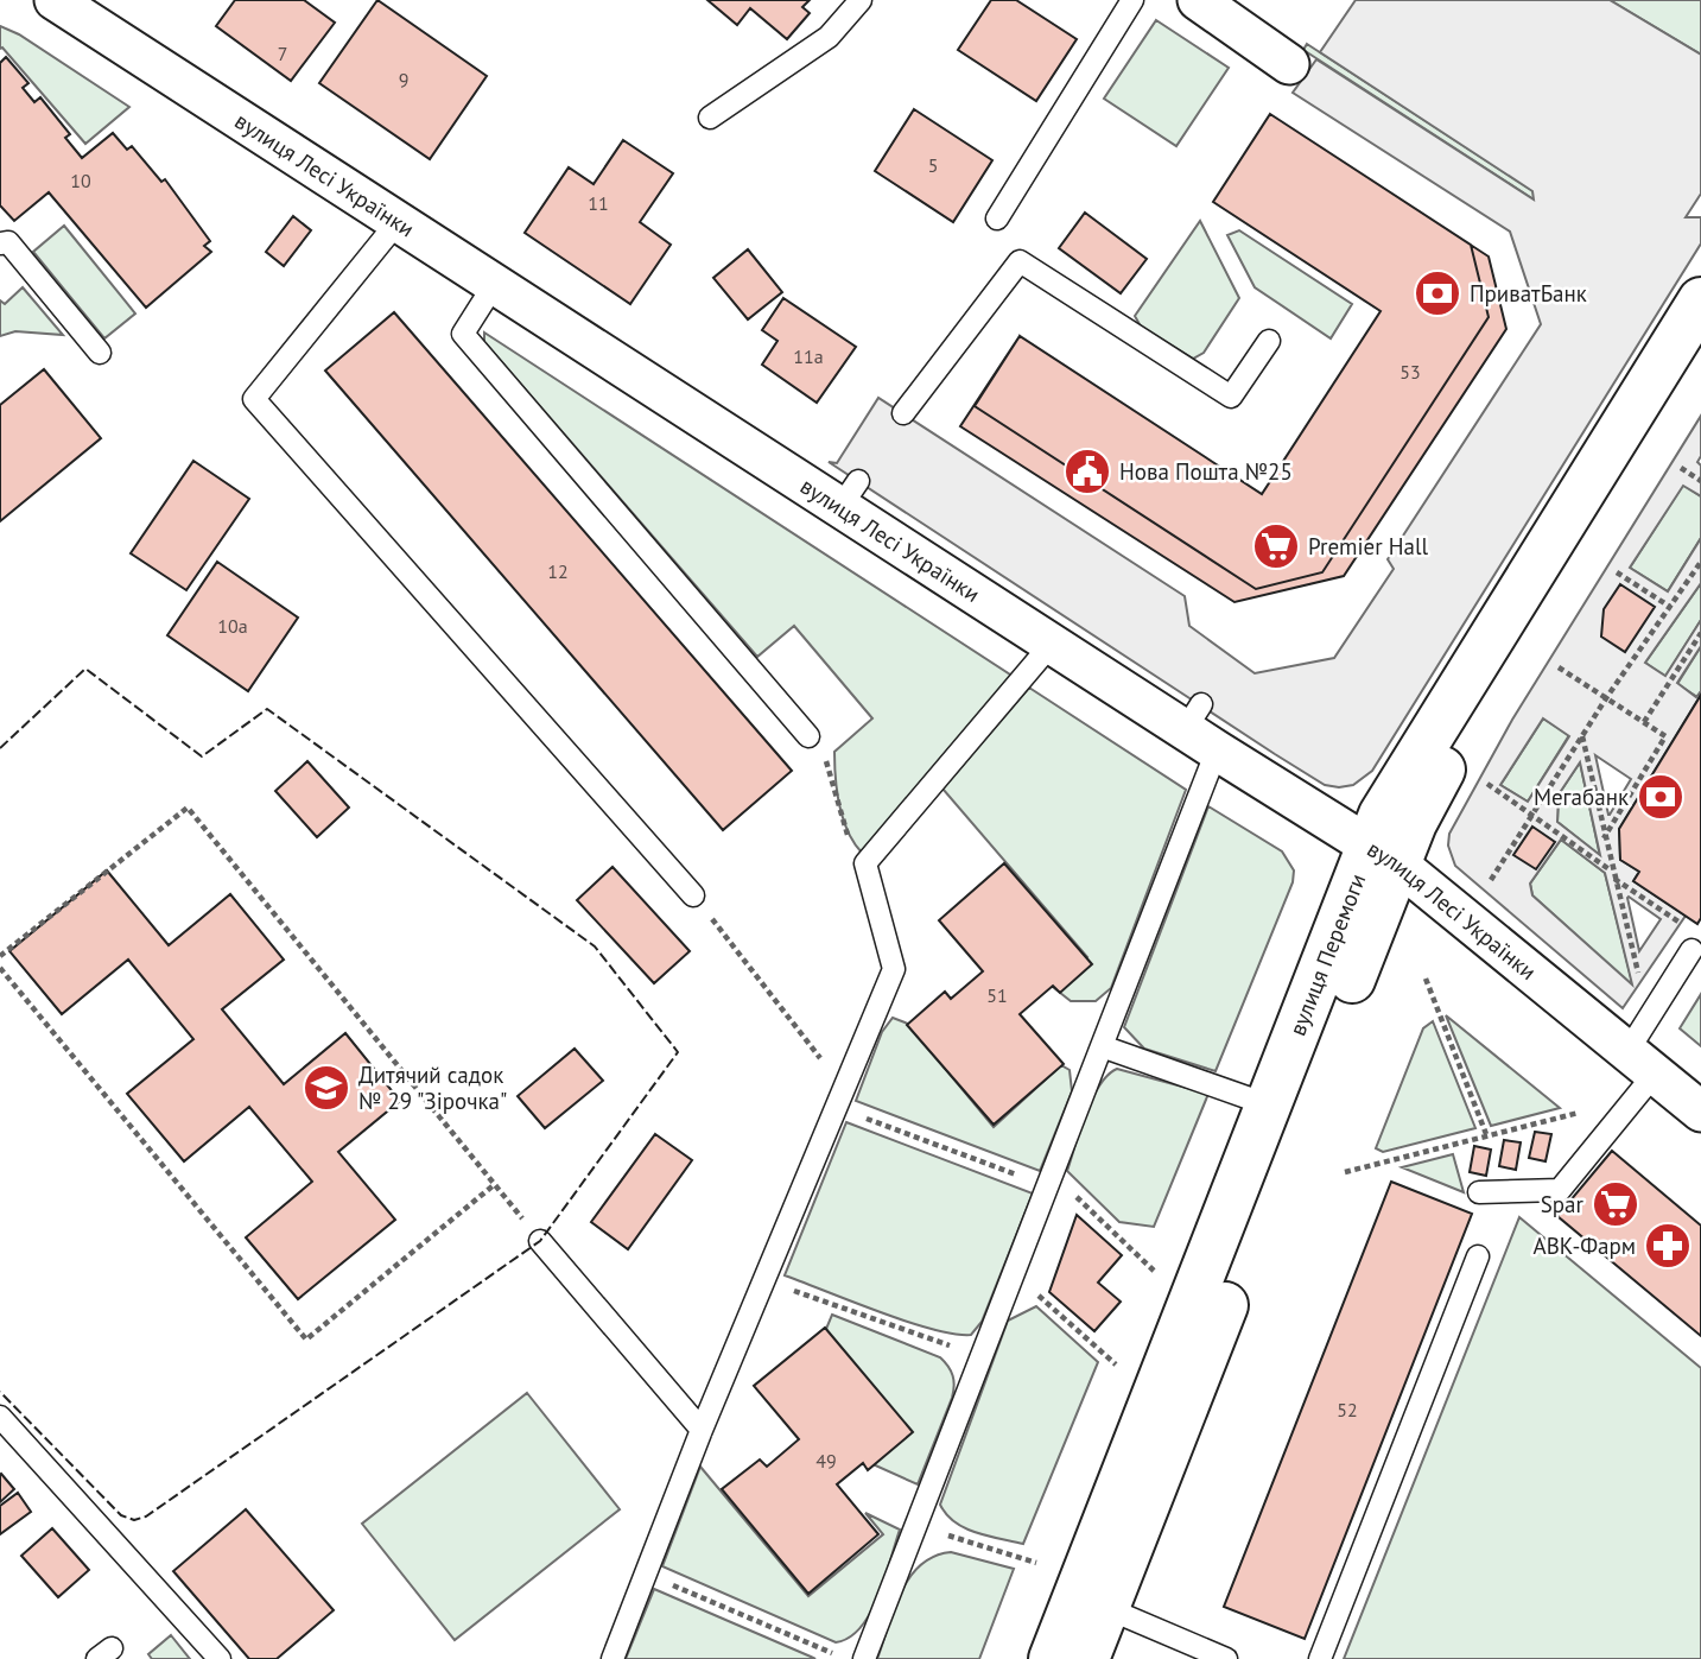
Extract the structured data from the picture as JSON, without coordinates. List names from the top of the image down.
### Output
{
  "streets": {
    "main road": ["вулиця Перемоги"],
    "street": ["вулиця Лесі Українки"]
  },
  "crossings": [
    ["вулиця Лесі Українки", "вулиця Перемоги"]
  ],
  "places": {
    "bank": ["ПриватБанк", "Мегабанк"],
    "public building": ["Нова Пошта №25"],
    "supermarket": ["Premier Hall", "Spar"],
    "school or university": ["Дитячий садок № 29 \"Зірочка\""],
    "pharmacy": ["АВК-Фарм"]
  },
  "house_numbers": [
    "7",
    "9",
    "5",
    "10",
    "11",
    "11а",
    "53",
    "12",
    "10а",
    "51",
    "52",
    "49"
  ]
}
